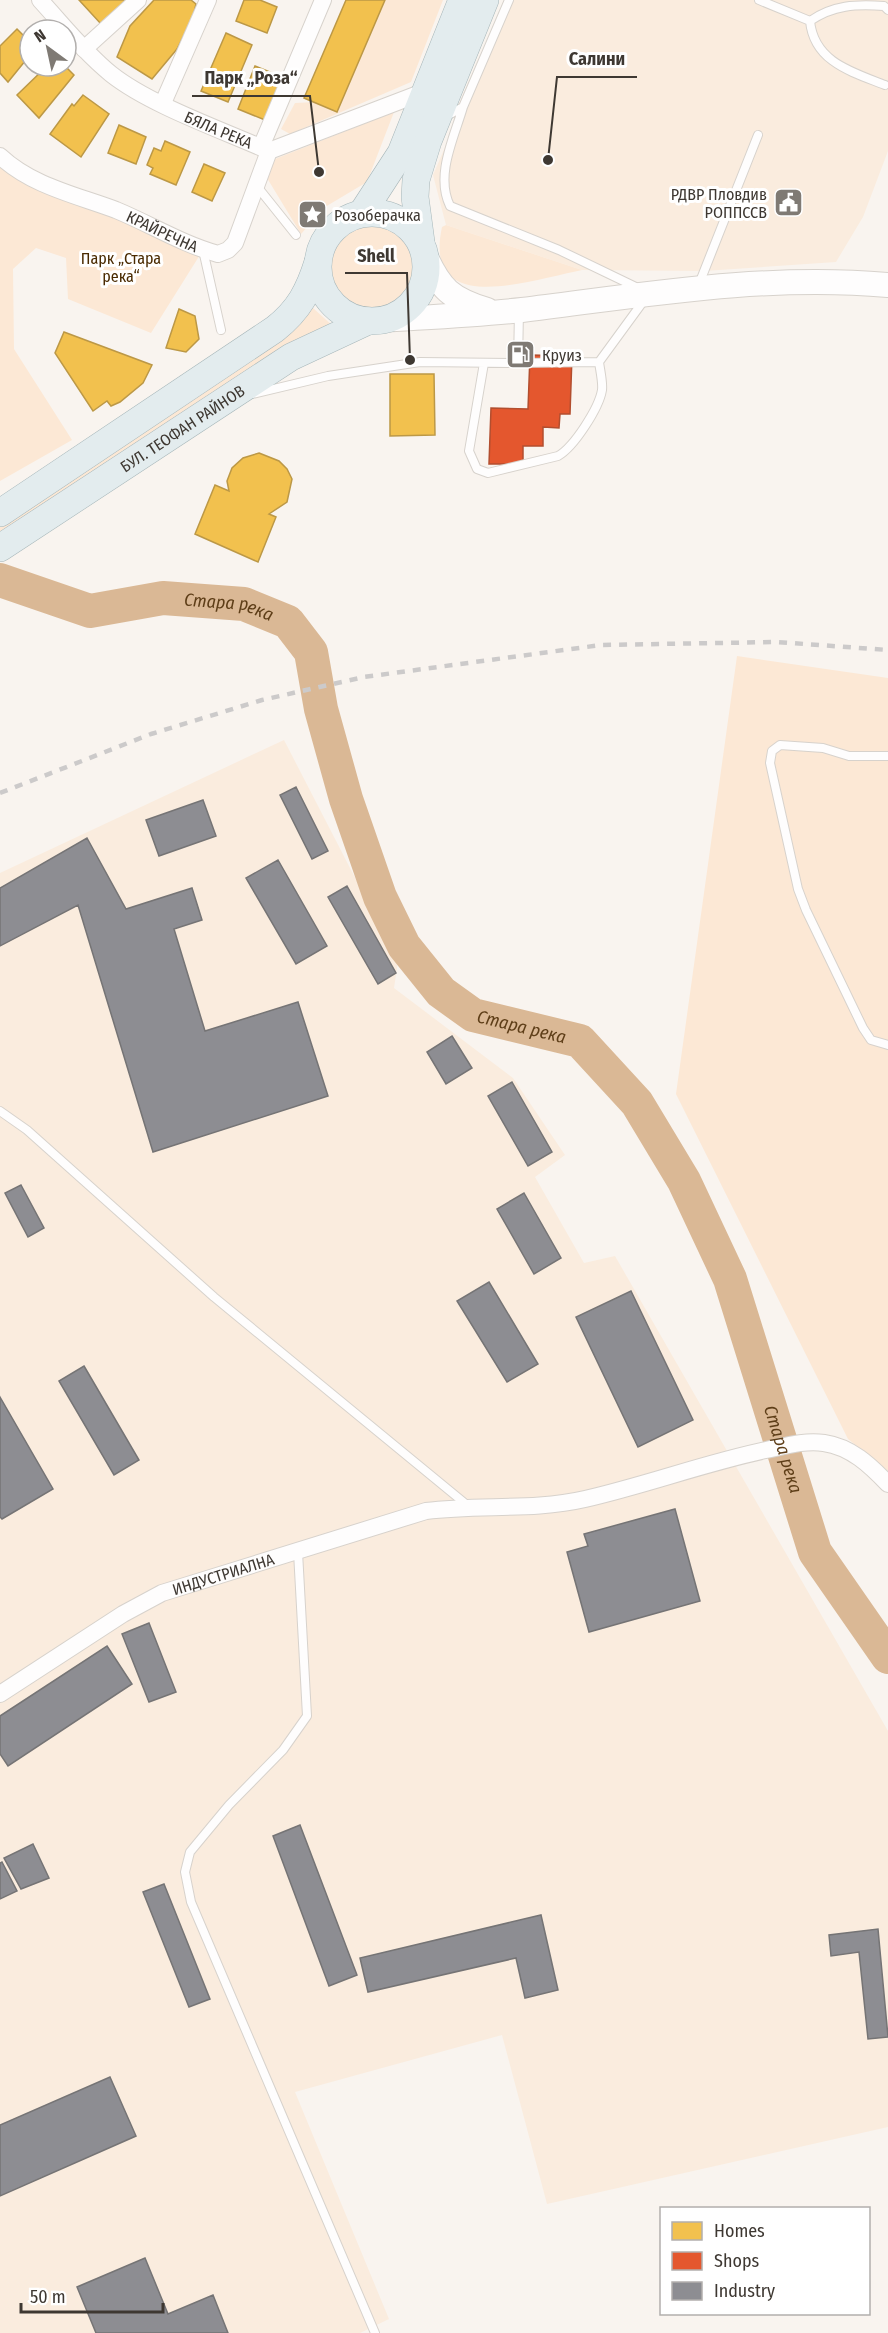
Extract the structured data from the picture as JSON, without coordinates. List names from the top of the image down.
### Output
{
  "streets": {
    "main road": ["БУЛ. ТЕОФАН РАЙНОВ"],
    "street": ["БЯЛА РЕКА", "КРАЙРЕЧНА", "ИНДУСТРИАЛНА"]
  },
  "crossings": [
    ["БЯЛА РЕКА", "КРАЙРЕЧНА"]
  ],
  "water": ["Стара река"],
  "parks": ["Парк „Стара река“"],
  "places": {
    "other": ["Салини", "Парк „Роза“", "Shell"],
    "public building": ["РДВР Пловдив РОППССВ"],
    "place": ["Розоберачка"],
    "fuel station": ["Круиз"]
  },
  "legend": ["Homes", "Shops", "Industry"],
  "scale_bar": "50 m",
  "north": "top left"
}
